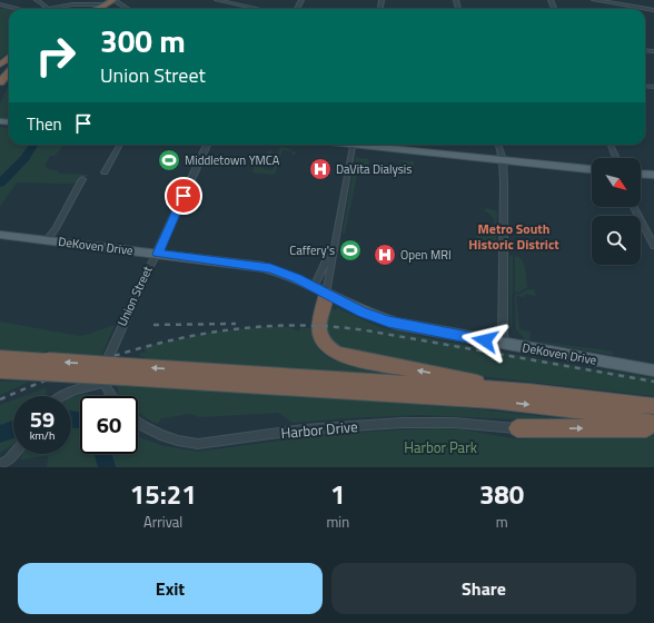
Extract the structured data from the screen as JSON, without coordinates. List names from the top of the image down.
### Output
{
  "streets": {
    "main road": ["DeKoven Drive"],
    "street": ["Union Street", "Harbor Drive"]
  },
  "crossings": [
    ["DeKoven Drive", "Union Street"]
  ],
  "districts": ["Metro South Historic District"],
  "parks": ["Harbor Park"],
  "places": {
    "sports": ["Middletown YMCA", "Caffery's"],
    "hospital": ["DaVita Dialysis", "Open MRI"]
  },
  "north": "bottom right",
  "page": {
    "turn": ["300 m", "Union Street"],
    "then": "Then",
    "speed": "59 km/h",
    "limit": "60",
    "eta": [
      "15:21",
      "Arrival",
      "1",
      "min",
      "380",
      "m"
    ],
    "buttons": ["Exit", "Share"]
  }
}
